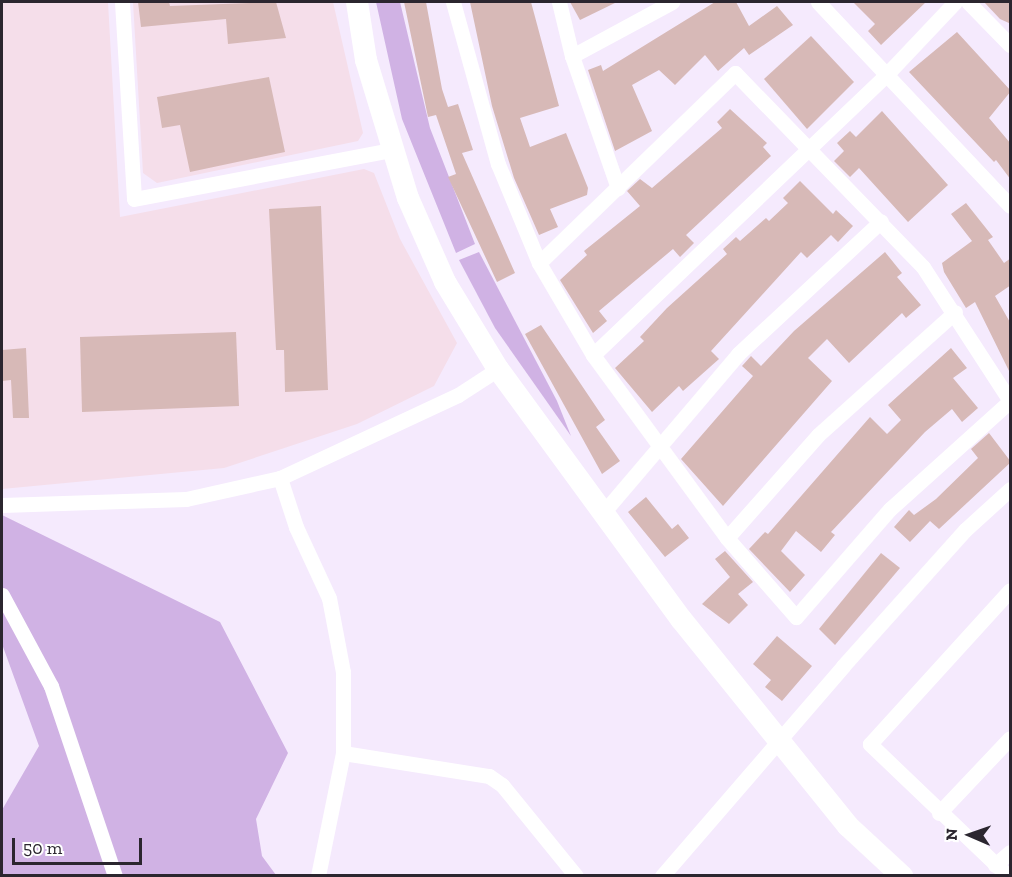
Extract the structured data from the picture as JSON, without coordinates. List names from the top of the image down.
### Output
{
  "scale_bar": "50 m",
  "north": "left"
}
